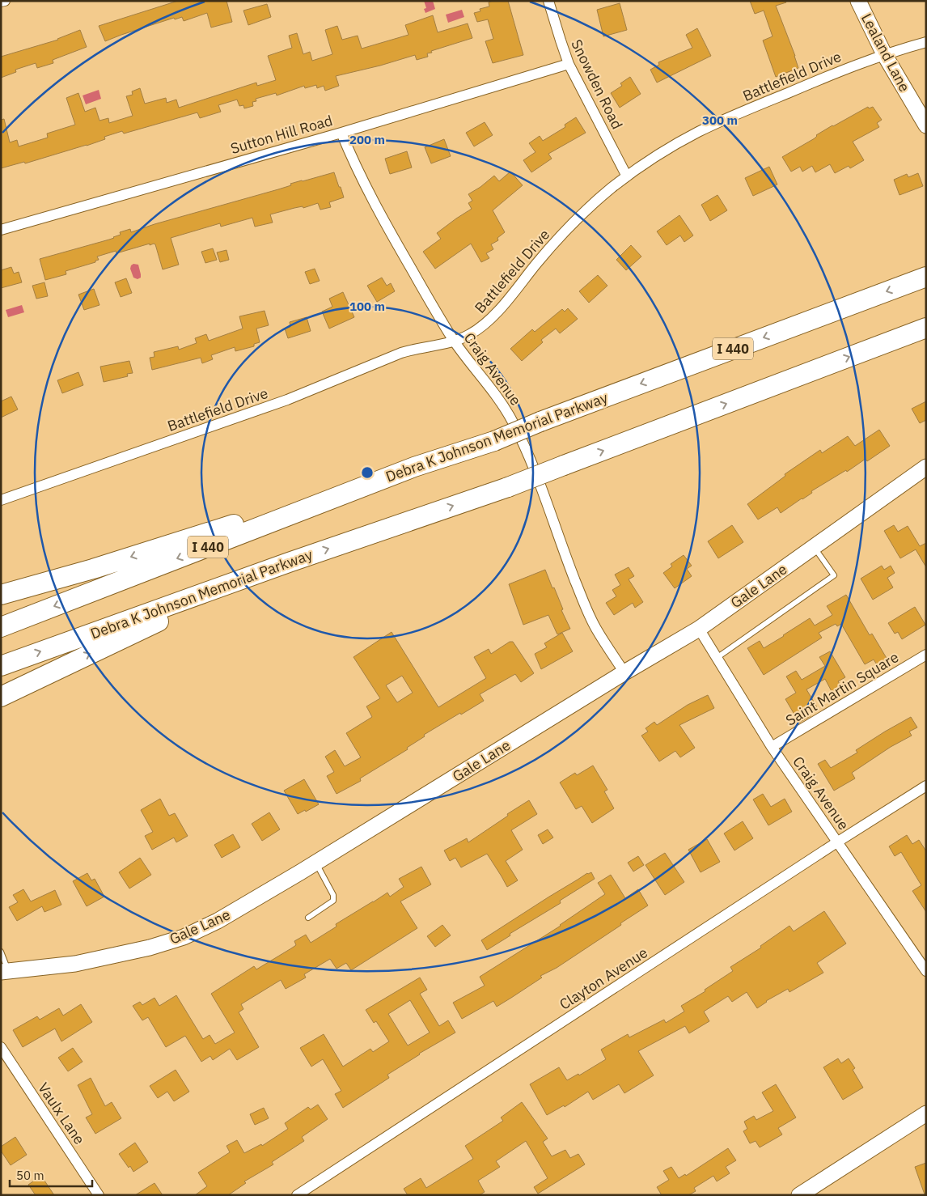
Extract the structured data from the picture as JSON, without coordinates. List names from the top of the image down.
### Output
{
  "streets": {
    "highway": ["I 440", "Debra K Johnson Memorial Parkway"],
    "street": [
      "Lealand Lane",
      "Battlefield Drive",
      "Snowden Road",
      "Sutton Hill Road",
      "Craig Avenue",
      "Gale Lane",
      "Saint Martin Square",
      "Clayton Avenue",
      "Vaulx Lane"
    ]
  },
  "crossings": [
    ["Lealand Lane", "Battlefield Drive"],
    ["Battlefield Drive", "Snowden Road"],
    ["Battlefield Drive", "Craig Avenue"],
    ["Snowden Road", "Sutton Hill Road"],
    ["Sutton Hill Road", "Craig Avenue"],
    ["Craig Avenue", "Gale Lane"],
    ["Craig Avenue", "Saint Martin Square"],
    ["Craig Avenue", "Clayton Avenue"]
  ],
  "scale_bar": "50 m",
  "rings": ["300 m", "200 m", "100 m"]
}
